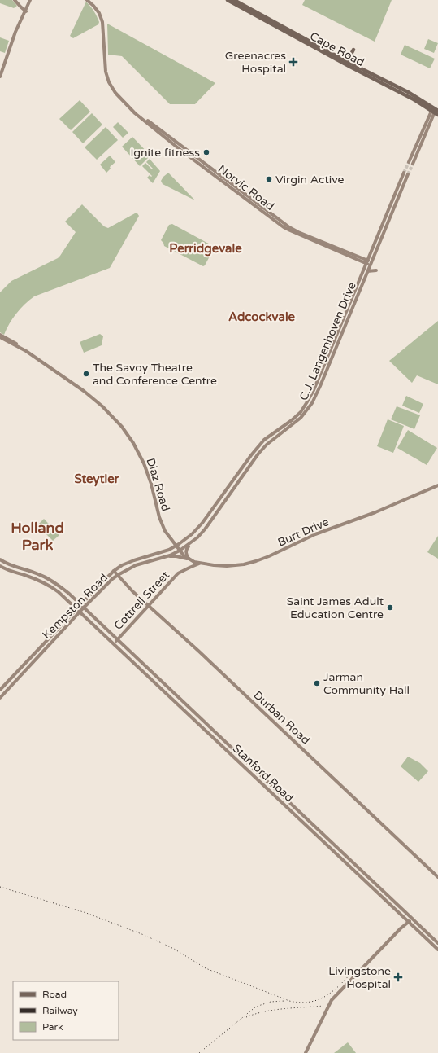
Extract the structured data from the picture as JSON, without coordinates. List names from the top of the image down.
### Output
{
  "streets": {
    "main road": [
      "Cape Road",
      "Norvic Road",
      "C.J. Langenhoven Drive",
      "Diaz Road",
      "Burt Drive",
      "Cottrell Street",
      "Kempston Road",
      "Durban Road",
      "Stanford Road"
    ]
  },
  "crossings": [
    ["Norvic Road", "C.J. Langenhoven Drive"],
    ["C.J. Langenhoven Drive", "Diaz Road"],
    ["C.J. Langenhoven Drive", "Burt Drive"],
    ["C.J. Langenhoven Drive", "Kempston Road"],
    ["Diaz Road", "Burt Drive"],
    ["Diaz Road", "Kempston Road"],
    ["Burt Drive", "Cottrell Street"],
    ["Burt Drive", "Kempston Road"],
    ["Cottrell Street", "Durban Road"],
    ["Cottrell Street", "Stanford Road"],
    ["Kempston Road", "Durban Road"],
    ["Kempston Road", "Stanford Road"]
  ],
  "districts": [
    "Perridgevale",
    "Adcockvale",
    "Steytler",
    "Holland Park"
  ],
  "places": {
    "health": ["Greenacres Hospital", "Livingstone Hospital"],
    "other": [
      "Ignite fitness",
      "Virgin Active",
      "The Savoy Theatre and Conference Centre",
      "Saint James Adult Education Centre",
      "Jarman Community Hall"
    ]
  },
  "legend": ["Road", "Railway", "Park"]
}
